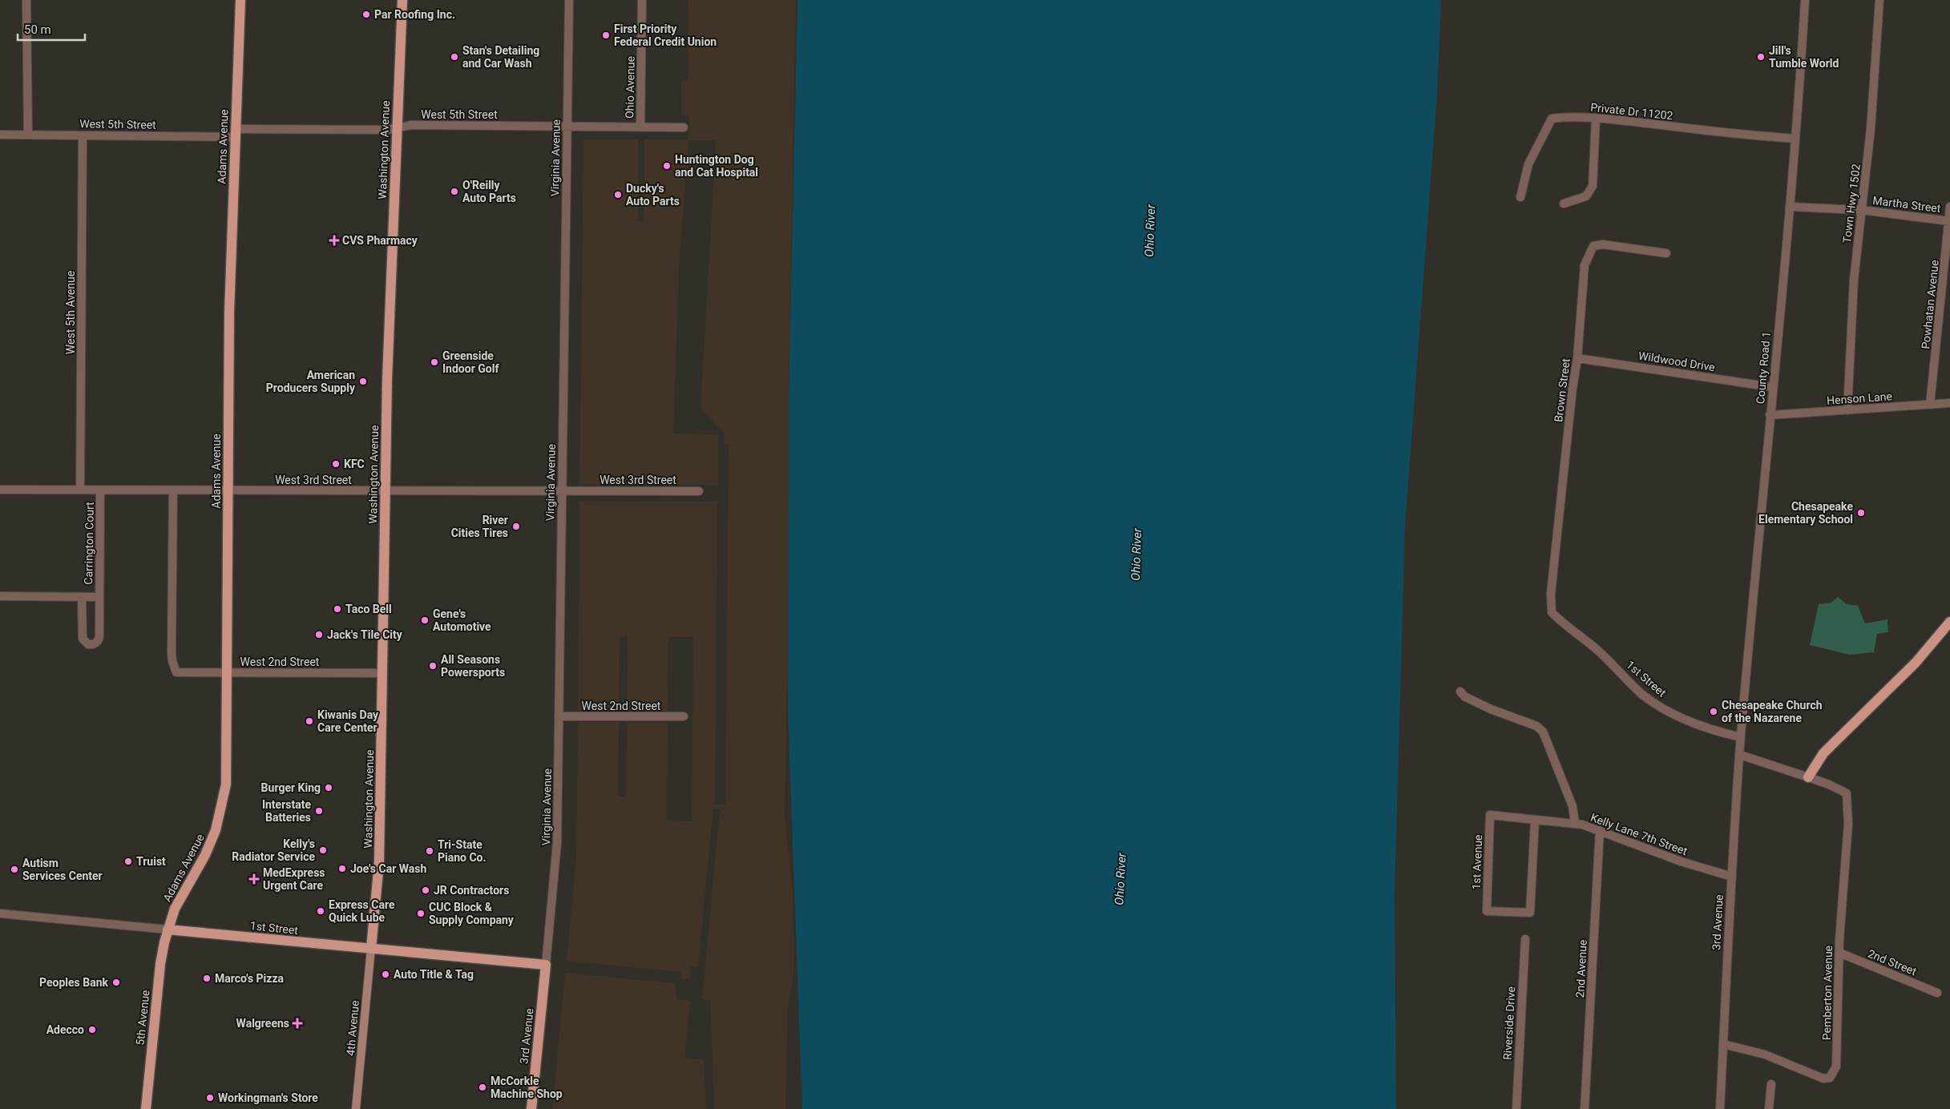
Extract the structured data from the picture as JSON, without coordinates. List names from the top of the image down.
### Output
{
  "streets": {
    "main road": [
      "Adams Avenue",
      "Washington Avenue",
      "1st Street",
      "3rd Avenue",
      "5th Avenue",
      "4th Avenue"
    ],
    "street": [
      "Ohio Avenue",
      "Private Dr 11202",
      "West 5th Street",
      "Virginia Avenue",
      "Town Hwy 1502",
      "Martha Street",
      "Powhatan Avenue",
      "West 5th Avenue",
      "Wildwood Drive",
      "County Road 1",
      "Brown Street",
      "Henson Lane",
      "West 3rd Street",
      "Carrington Court",
      "West 2nd Street",
      "Kelly Lane 7th Street",
      "1st Avenue",
      "2nd Street",
      "2nd Avenue",
      "Pemberton Avenue",
      "Riverside Drive"
    ]
  },
  "crossings": [
    ["Ohio Avenue", "West 5th Street"],
    ["Private Dr 11202", "County Road 1"],
    ["West 5th Street", "Adams Avenue"],
    ["West 5th Street", "Washington Avenue"],
    ["West 5th Street", "Virginia Avenue"],
    ["West 5th Street", "West 5th Avenue"],
    ["Adams Avenue", "West 3rd Street"],
    ["Adams Avenue", "West 2nd Street"],
    ["Adams Avenue", "1st Street"],
    ["Adams Avenue", "5th Avenue"],
    ["Washington Avenue", "West 3rd Street"],
    ["Washington Avenue", "West 2nd Street"],
    ["Washington Avenue", "1st Street"],
    ["Washington Avenue", "4th Avenue"],
    ["Virginia Avenue", "West 3rd Street"],
    ["Virginia Avenue", "West 2nd Street"],
    ["Virginia Avenue", "1st Street"],
    ["Virginia Avenue", "3rd Avenue"],
    ["Town Hwy 1502", "Martha Street"],
    ["Town Hwy 1502", "Henson Lane"],
    ["Martha Street", "Powhatan Avenue"],
    ["Martha Street", "County Road 1"],
    ["Powhatan Avenue", "Henson Lane"],
    ["West 5th Avenue", "West 3rd Street"],
    ["Wildwood Drive", "County Road 1"],
    ["Wildwood Drive", "Brown Street"],
    ["County Road 1", "Henson Lane"],
    ["County Road 1", "1st Street"],
    ["County Road 1", "3rd Avenue"],
    ["Brown Street", "1st Street"],
    ["West 3rd Street", "Carrington Court"],
    ["West 3rd Street", "West 2nd Street"],
    ["1st Street", "3rd Avenue"],
    ["1st Street", "5th Avenue"],
    ["1st Street", "4th Avenue"],
    ["Kelly Lane 7th Street", "1st Avenue"],
    ["Kelly Lane 7th Street", "3rd Avenue"],
    ["Kelly Lane 7th Street", "2nd Avenue"],
    ["3rd Avenue", "Pemberton Avenue"],
    ["2nd Street", "Pemberton Avenue"]
  ],
  "water": ["Ohio River"],
  "places": {
    "other": [
      "Par Roofing Inc.",
      "First Priority Federal Credit Union",
      "Stan's Detailing and Car Wash",
      "Jill's Tumble World",
      "Huntington Dog and Cat Hospital",
      "O'Reilly Auto Parts",
      "Ducky's Auto Parts",
      "Greenside Indoor Golf",
      "American Producers Supply",
      "KFC",
      "Chesapeake Elementary School",
      "River Cities Tires",
      "Taco Bell",
      "Gene's Automotive",
      "Jack's Tile City",
      "All Seasons Powersports",
      "Chesapeake Church of the Nazarene",
      "Kiwanis Day Care Center",
      "Burger King",
      "Interstate Batteries",
      "Kelly's Radiator Service",
      "Tri-State Piano Co.",
      "Truist",
      "Joe's Car Wash",
      "Autism Services Center",
      "JR Contractors",
      "Express Care Quick Lube",
      "CUC Block & Supply Company",
      "Auto Title & Tag",
      "Marco's Pizza",
      "Peoples Bank",
      "Adecco",
      "McCorkle Machine Shop",
      "Workingman's Store"
    ],
    "health": ["CVS Pharmacy", "MedExpress Urgent Care", "Walgreens"]
  },
  "scale_bar": "50 m"
}
